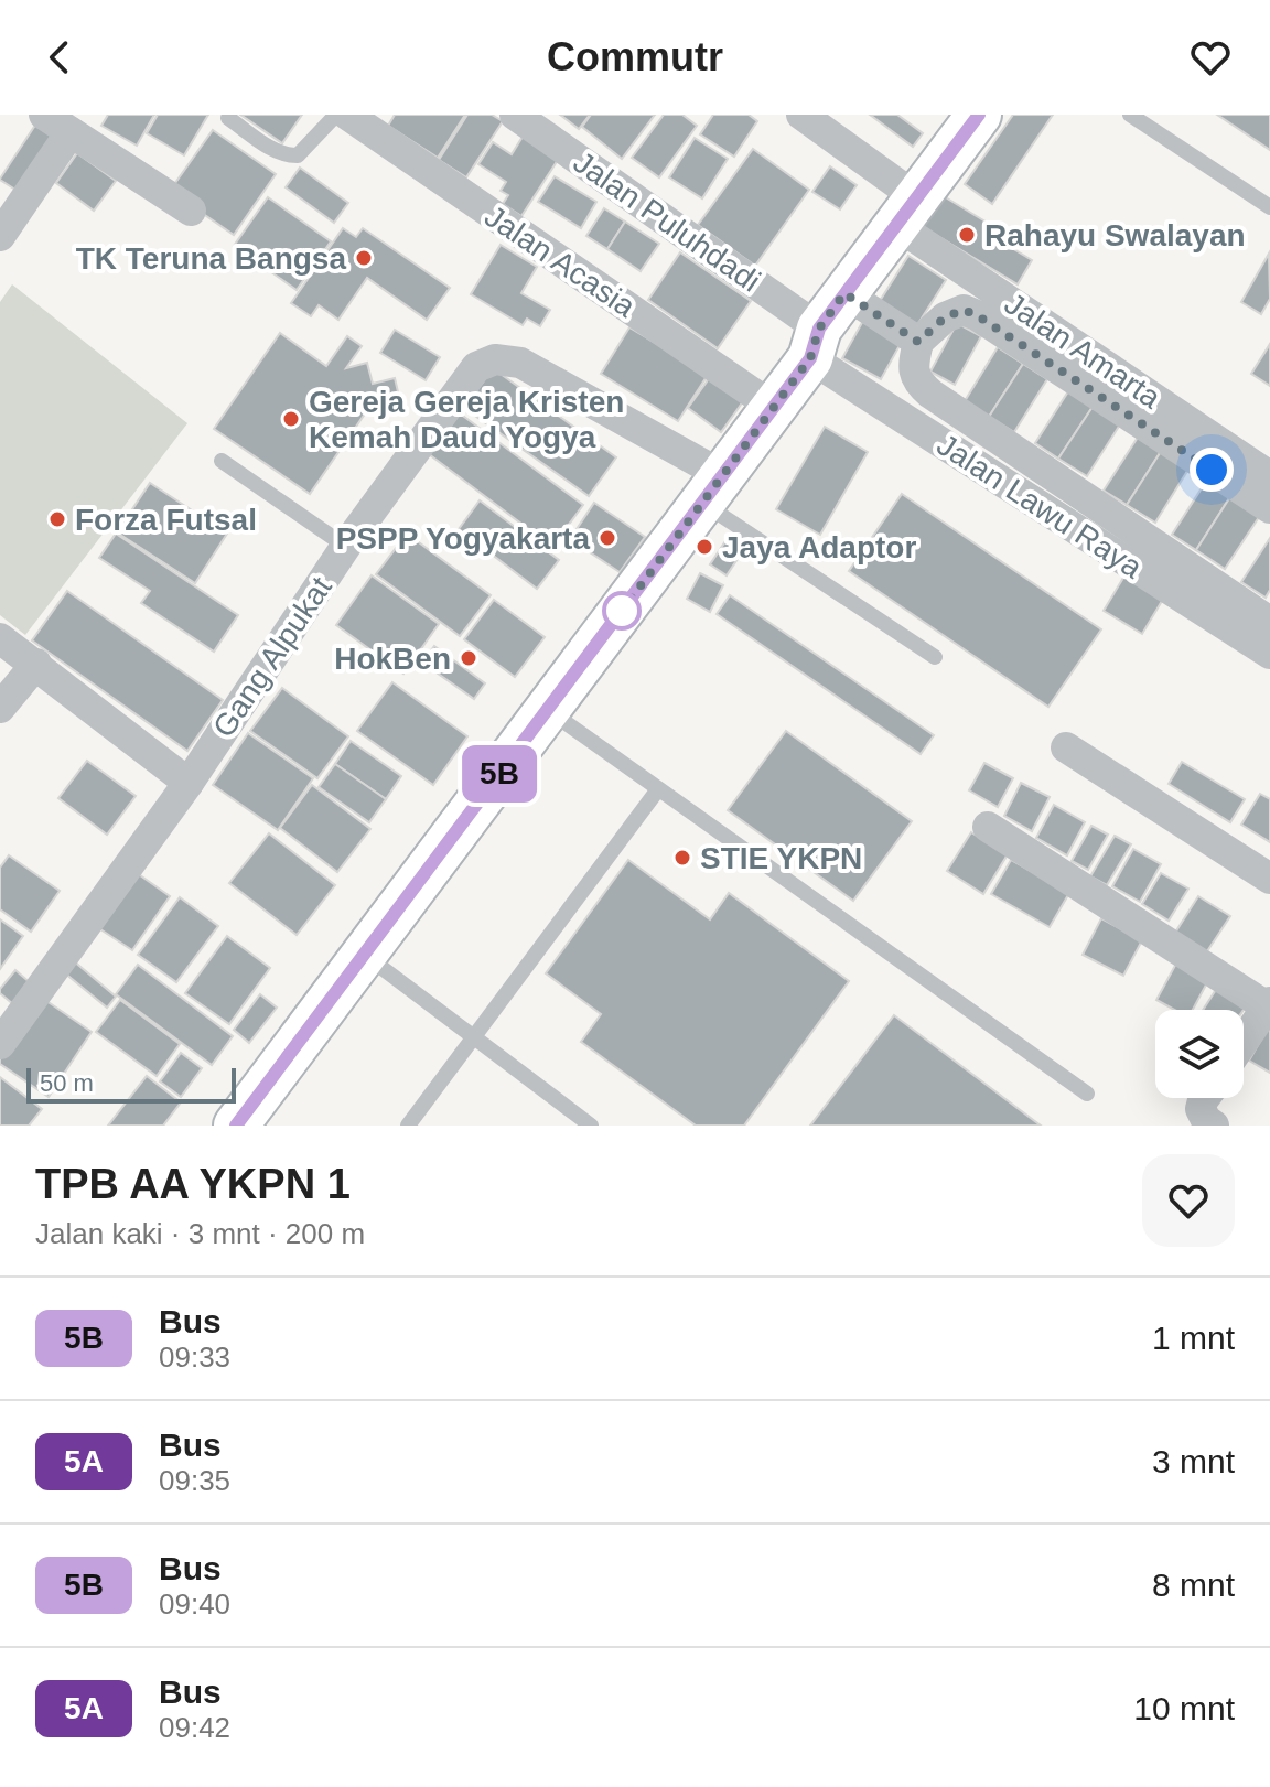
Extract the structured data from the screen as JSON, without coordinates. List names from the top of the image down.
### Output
{
  "streets": {
    "street": [
      "Jalan Puluhdadi",
      "Jalan Acasia",
      "Jalan Amarta",
      "Jalan Lawu Raya",
      "Gang Alpukat"
    ]
  },
  "crossings": [
    ["Jalan Puluhdadi", "Jalan Lawu Raya"]
  ],
  "places": [
    "Rahayu Swalayan",
    "TK Teruna Bangsa",
    "Gereja Gereja Kristen Kemah Daud Yogya",
    "Forza Futsal",
    "PSPP Yogyakarta",
    "Jaya Adaptor",
    "HokBen",
    "STIE YKPN"
  ],
  "lines": ["bus line 5B"],
  "scale_bar": "50 m",
  "page": {
    "header": "Commutr",
    "on_map": "5B",
    "scale": "50 m",
    "heading": ["TPB AA YKPN 1", "Jalan kaki · 3 mnt · 200 m"],
    "list": [
      {
        "mark": "5B",
        "name": "Bus",
        "note": "09:33",
        "value": "1 mnt"
      },
      {
        "mark": "5A",
        "name": "Bus",
        "note": "09:35",
        "value": "3 mnt"
      },
      {
        "mark": "5B",
        "name": "Bus",
        "note": "09:40",
        "value": "8 mnt"
      },
      {
        "mark": "5A",
        "name": "Bus",
        "note": "09:42",
        "value": "10 mnt"
      }
    ]
  }
}
